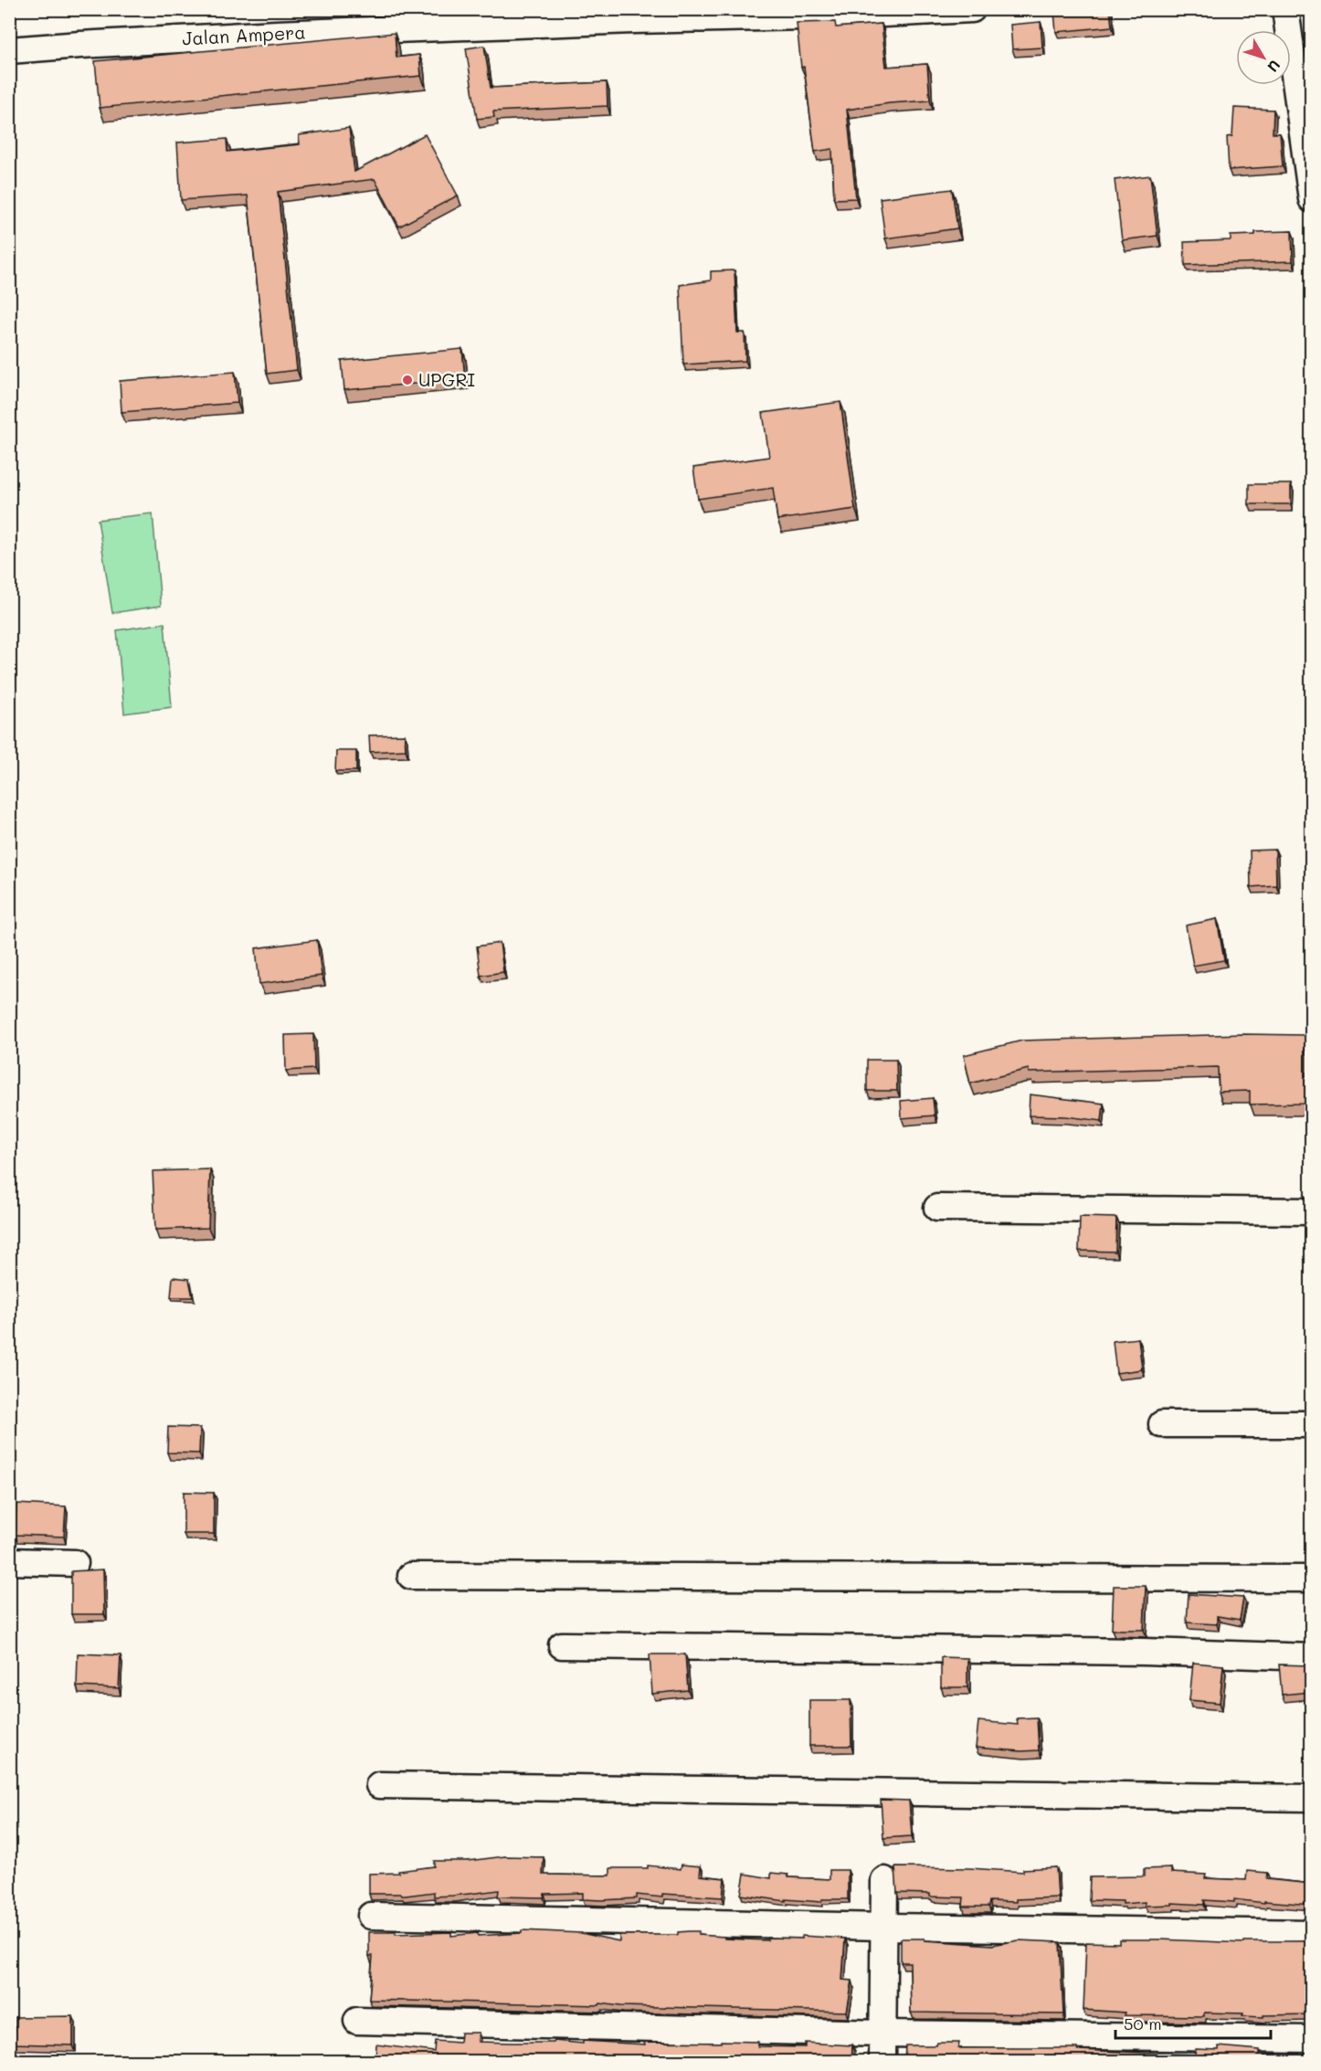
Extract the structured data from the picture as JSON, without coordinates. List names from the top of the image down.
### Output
{
  "streets": {
    "street": ["Jalan Ampera"]
  },
  "places": ["UPGRI"],
  "scale_bar": "50 m",
  "north": "bottom right"
}
